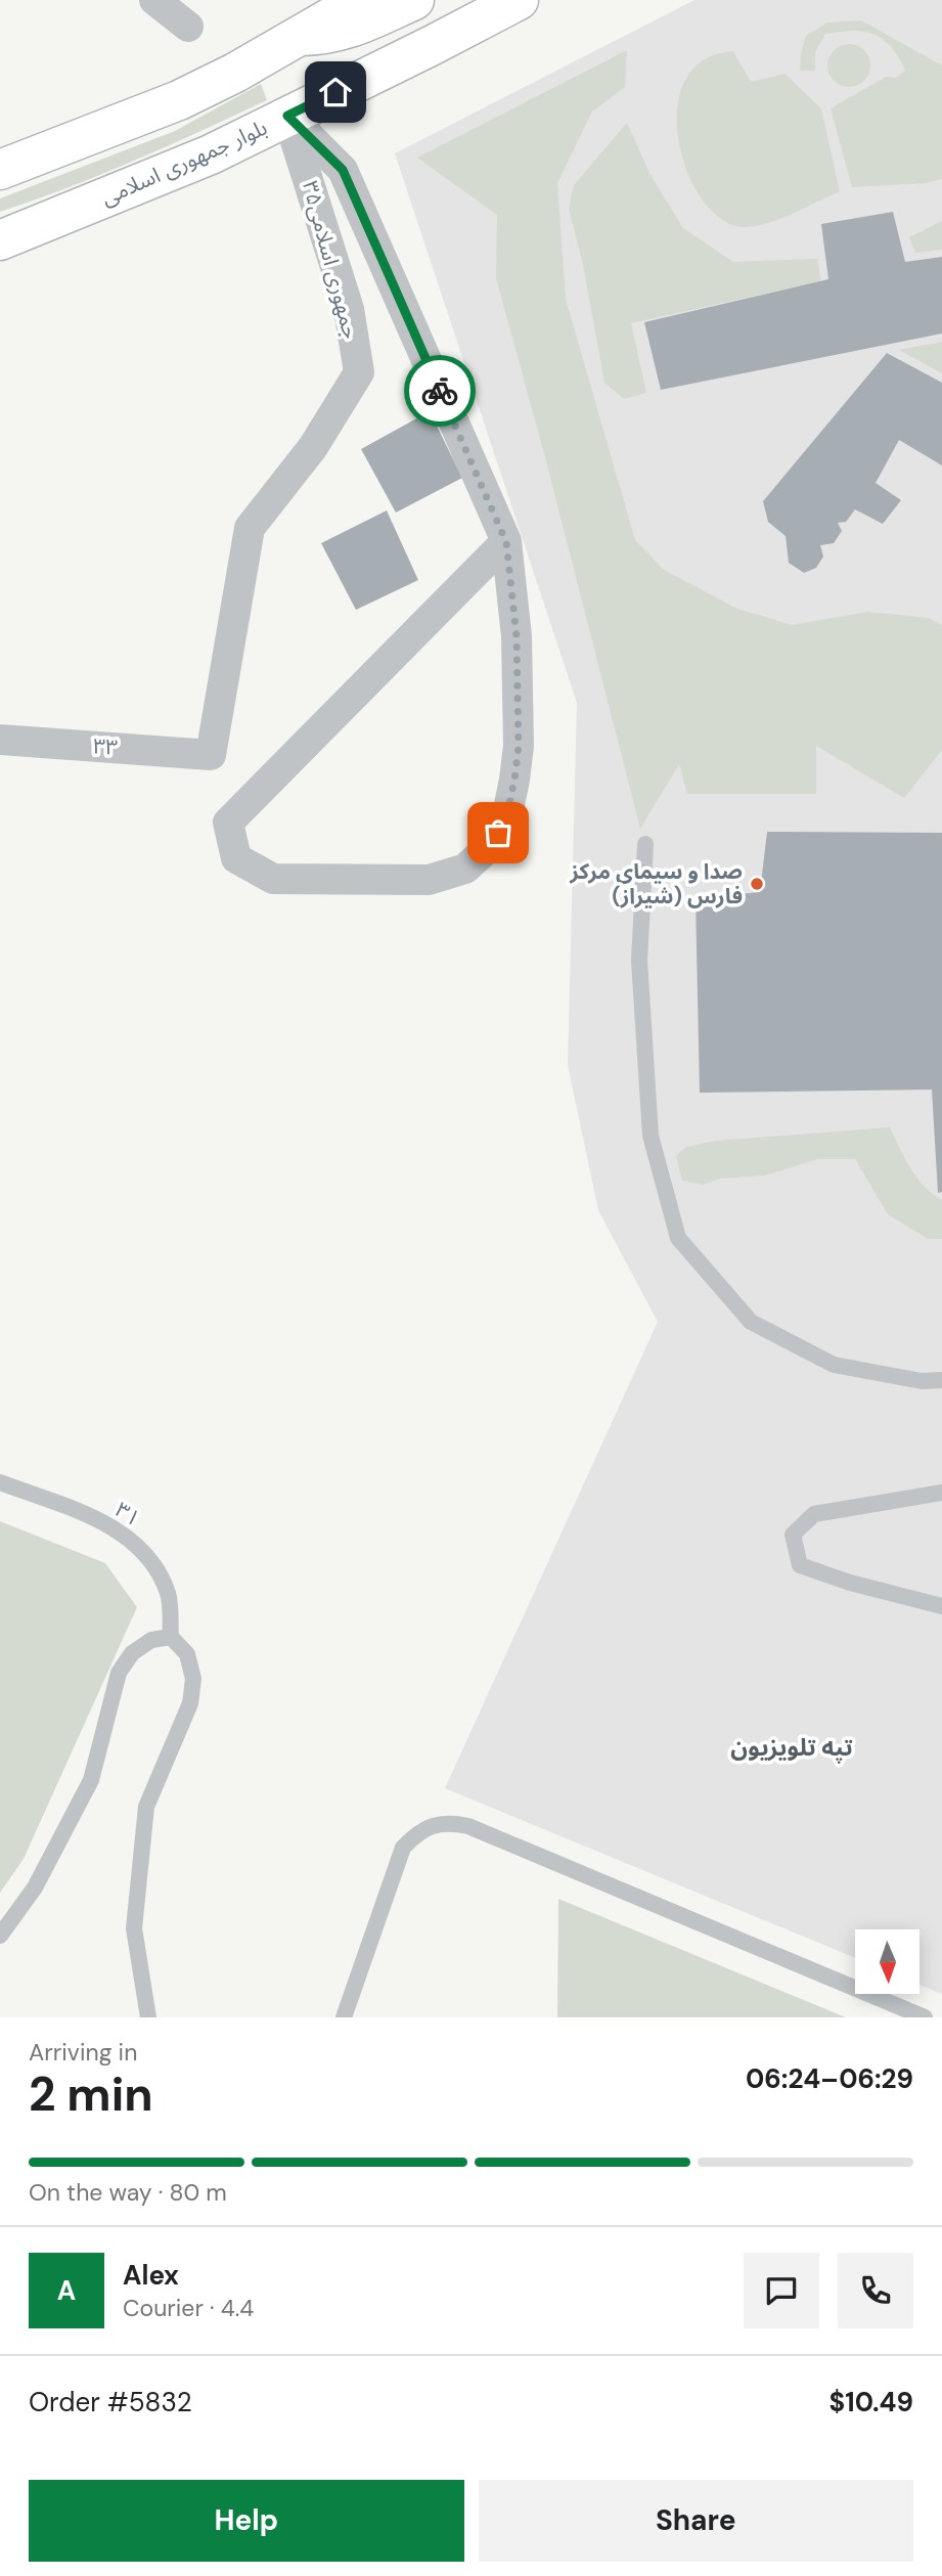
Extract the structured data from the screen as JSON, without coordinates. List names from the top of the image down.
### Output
{
  "streets": {
    "main road": ["بلوار جمهوری اسلامی"],
    "street": ["جمهوری اسلامی۳۵", "۳۳"],
    "lane": ["۳۱"]
  },
  "crossings": [
    ["بلوار جمهوری اسلامی", "جمهوری اسلامی۳۵"],
    ["جمهوری اسلامی۳۵", "۳۳"]
  ],
  "districts": ["تپه تلویزیون"],
  "places": ["صدا و سیمای مرکز فارس (شیراز)"],
  "north": "bottom",
  "page": {
    "heading": ["2 min", "Arriving in", "06:24–06:29"],
    "panel": [
      "Alex",
      "Courier · 4.4",
      "Order #5832",
      "$10.49"
    ],
    "bar": "On the way · 80 m",
    "round": "A",
    "buttons": ["Help", "Share"]
  }
}
